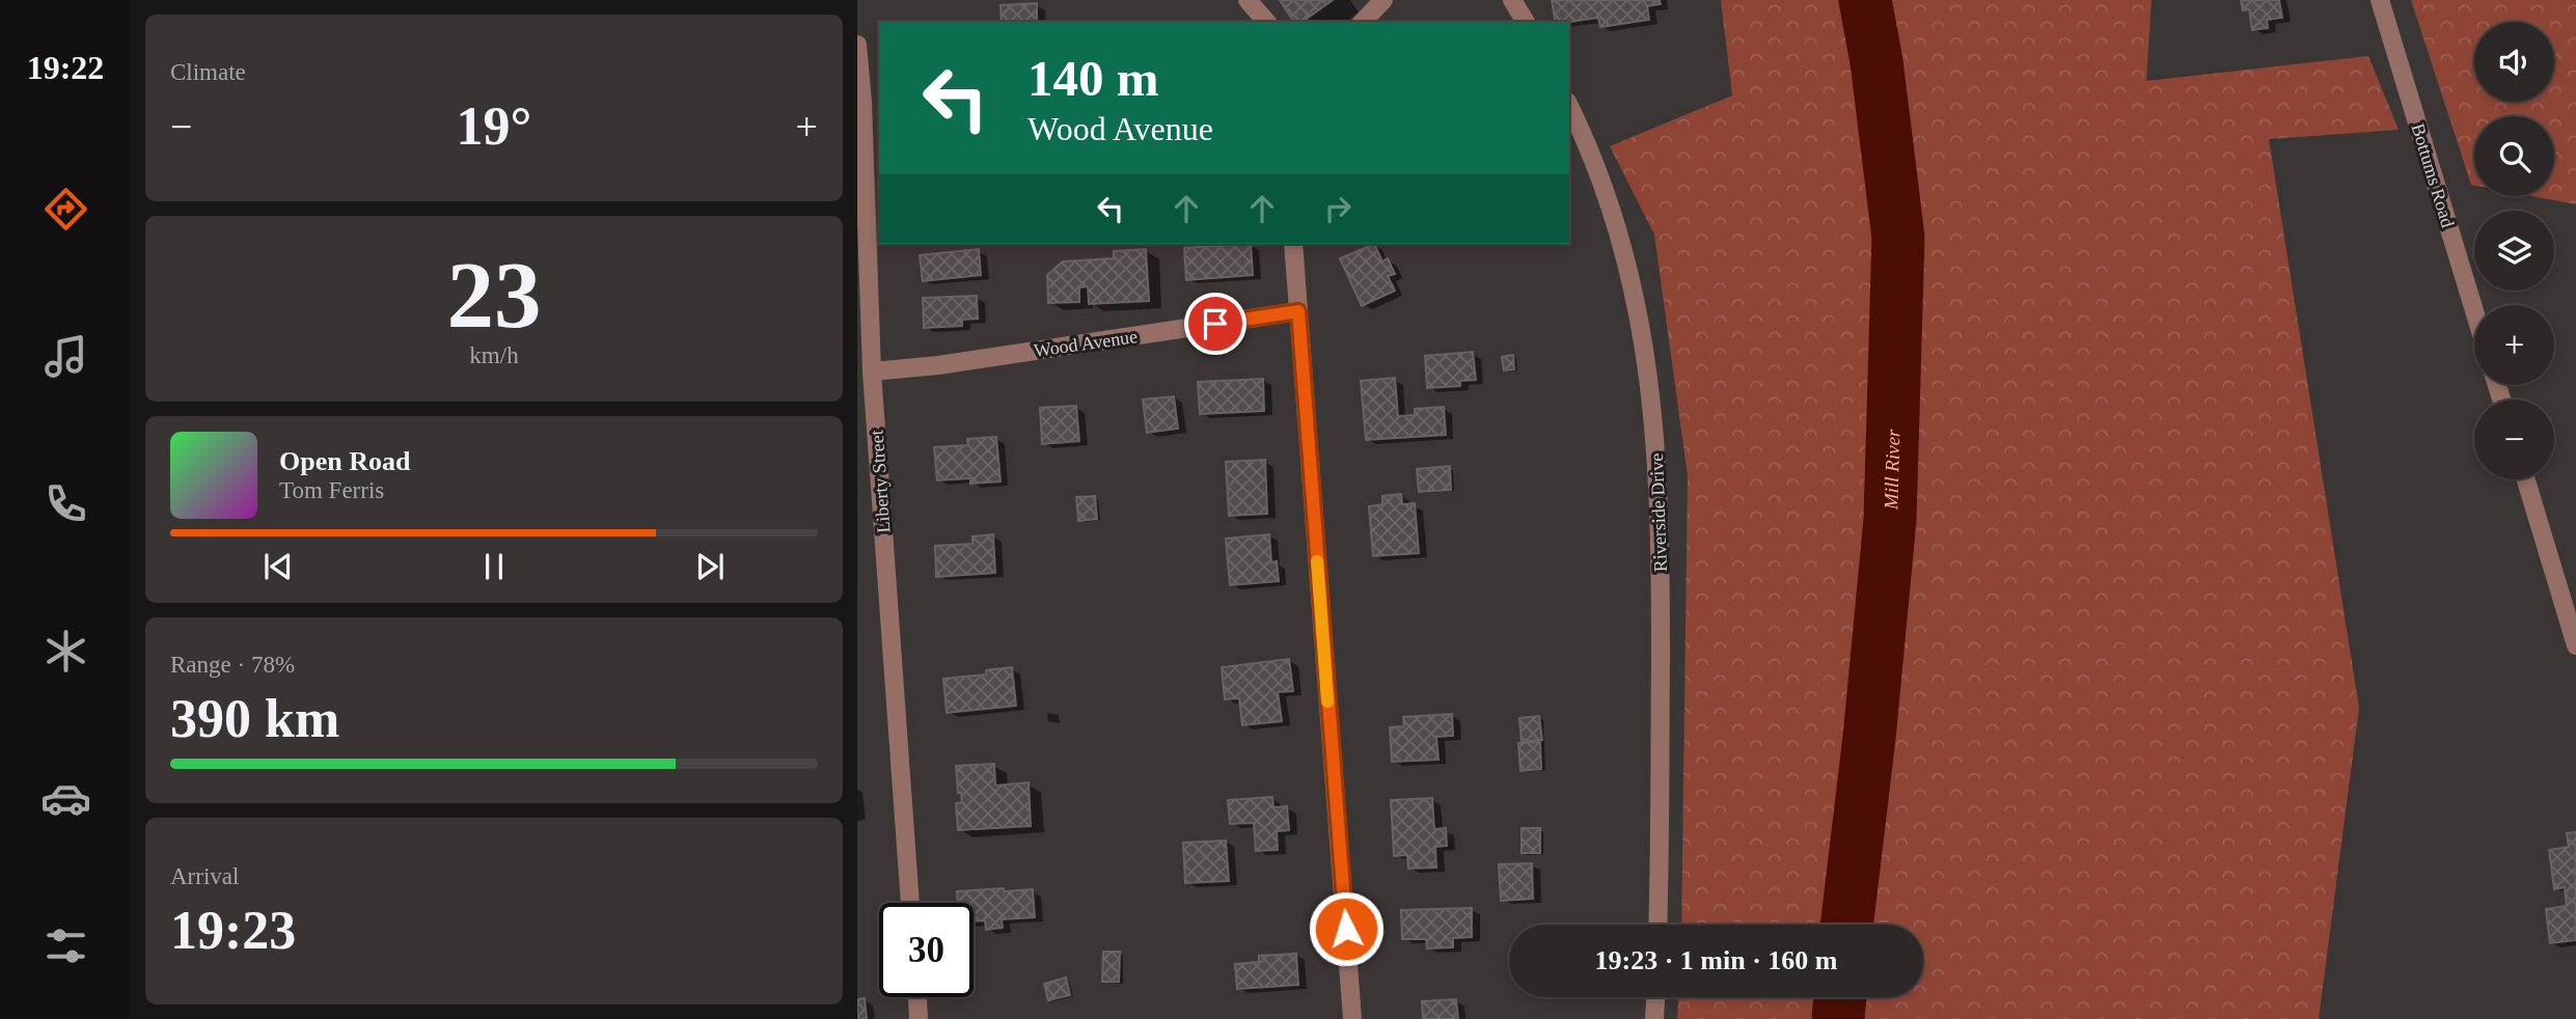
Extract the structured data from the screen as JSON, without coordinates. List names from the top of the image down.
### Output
{
  "streets": {
    "street": [
      "Bottums Road",
      "Wood Avenue",
      "Liberty Street",
      "Riverside Drive"
    ]
  },
  "crossings": [
    ["Wood Avenue", "Liberty Street"]
  ],
  "water": ["Mill River"],
  "page": {
    "tabs": "19:22",
    "tile": [
      "Climate",
      ["23", "km/h"],
      ["Range · 78%", "390 km"],
      ["Arrival", "19:23"]
    ],
    "map_buttons": ["+", "−"],
    "turn": ["140 m", "Wood Avenue"],
    "heat": ["−", "19°", "+"],
    "song": ["Open Road", "Tom Ferris"],
    "limit": "30",
    "trip": "19:23 · 1 min · 160 m"
  }
}
